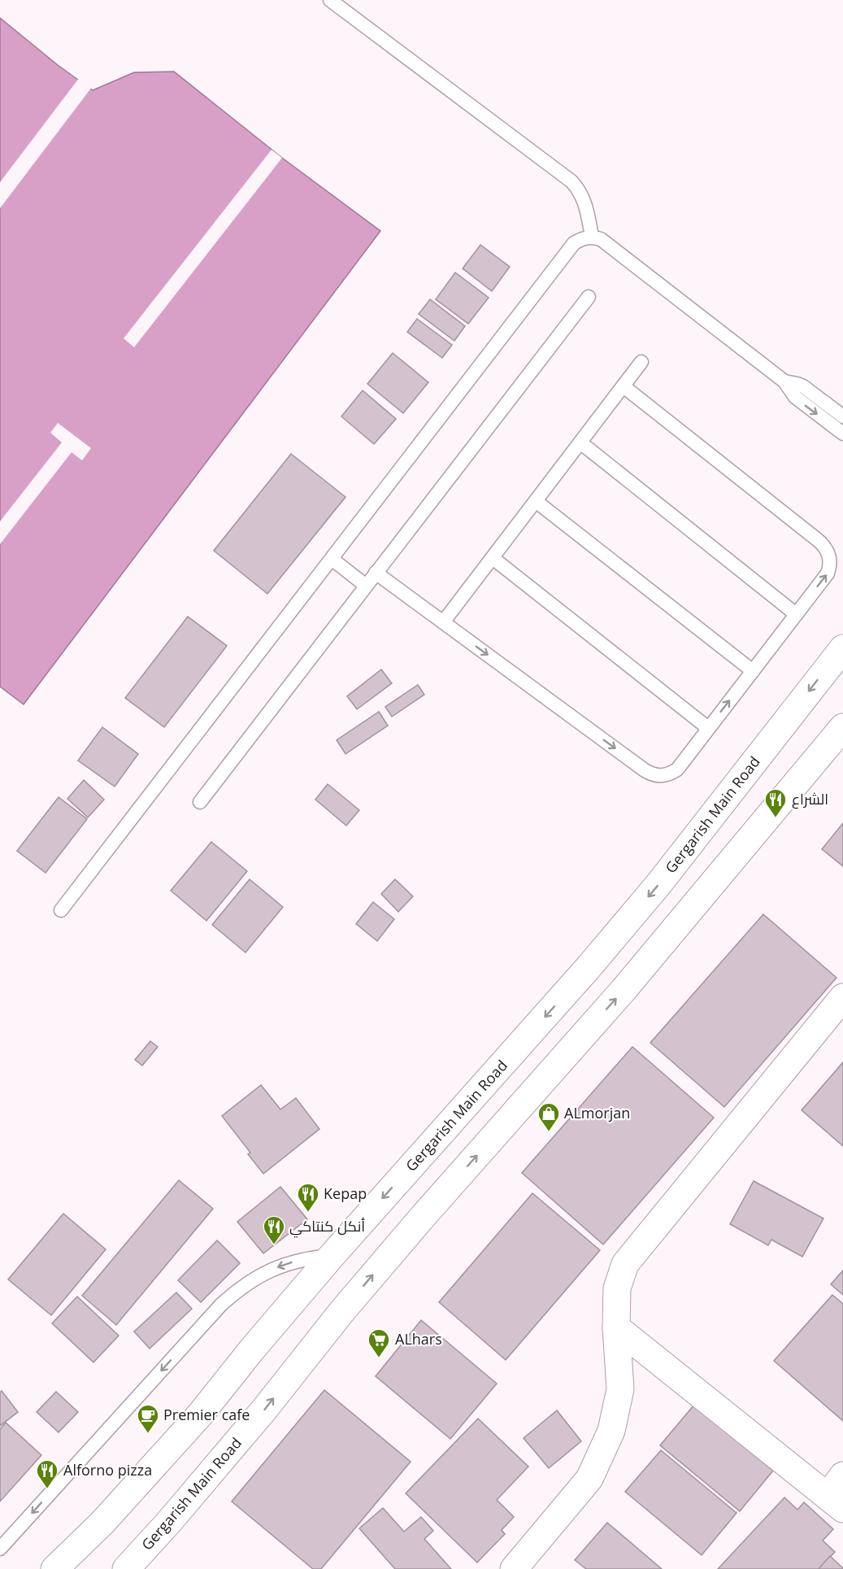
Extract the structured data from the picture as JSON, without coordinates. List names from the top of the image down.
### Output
{
  "streets": {
    "main road": ["Gergarish Main Road"]
  },
  "places": {
    "restaurant": [
      "الشراع",
      "Kepap",
      "أنكل كنتاكي",
      "Alforno pizza"
    ],
    "shop": ["ALmorjan"],
    "supermarket": ["ALhars"],
    "cafe": ["Premier cafe"]
  }
}
